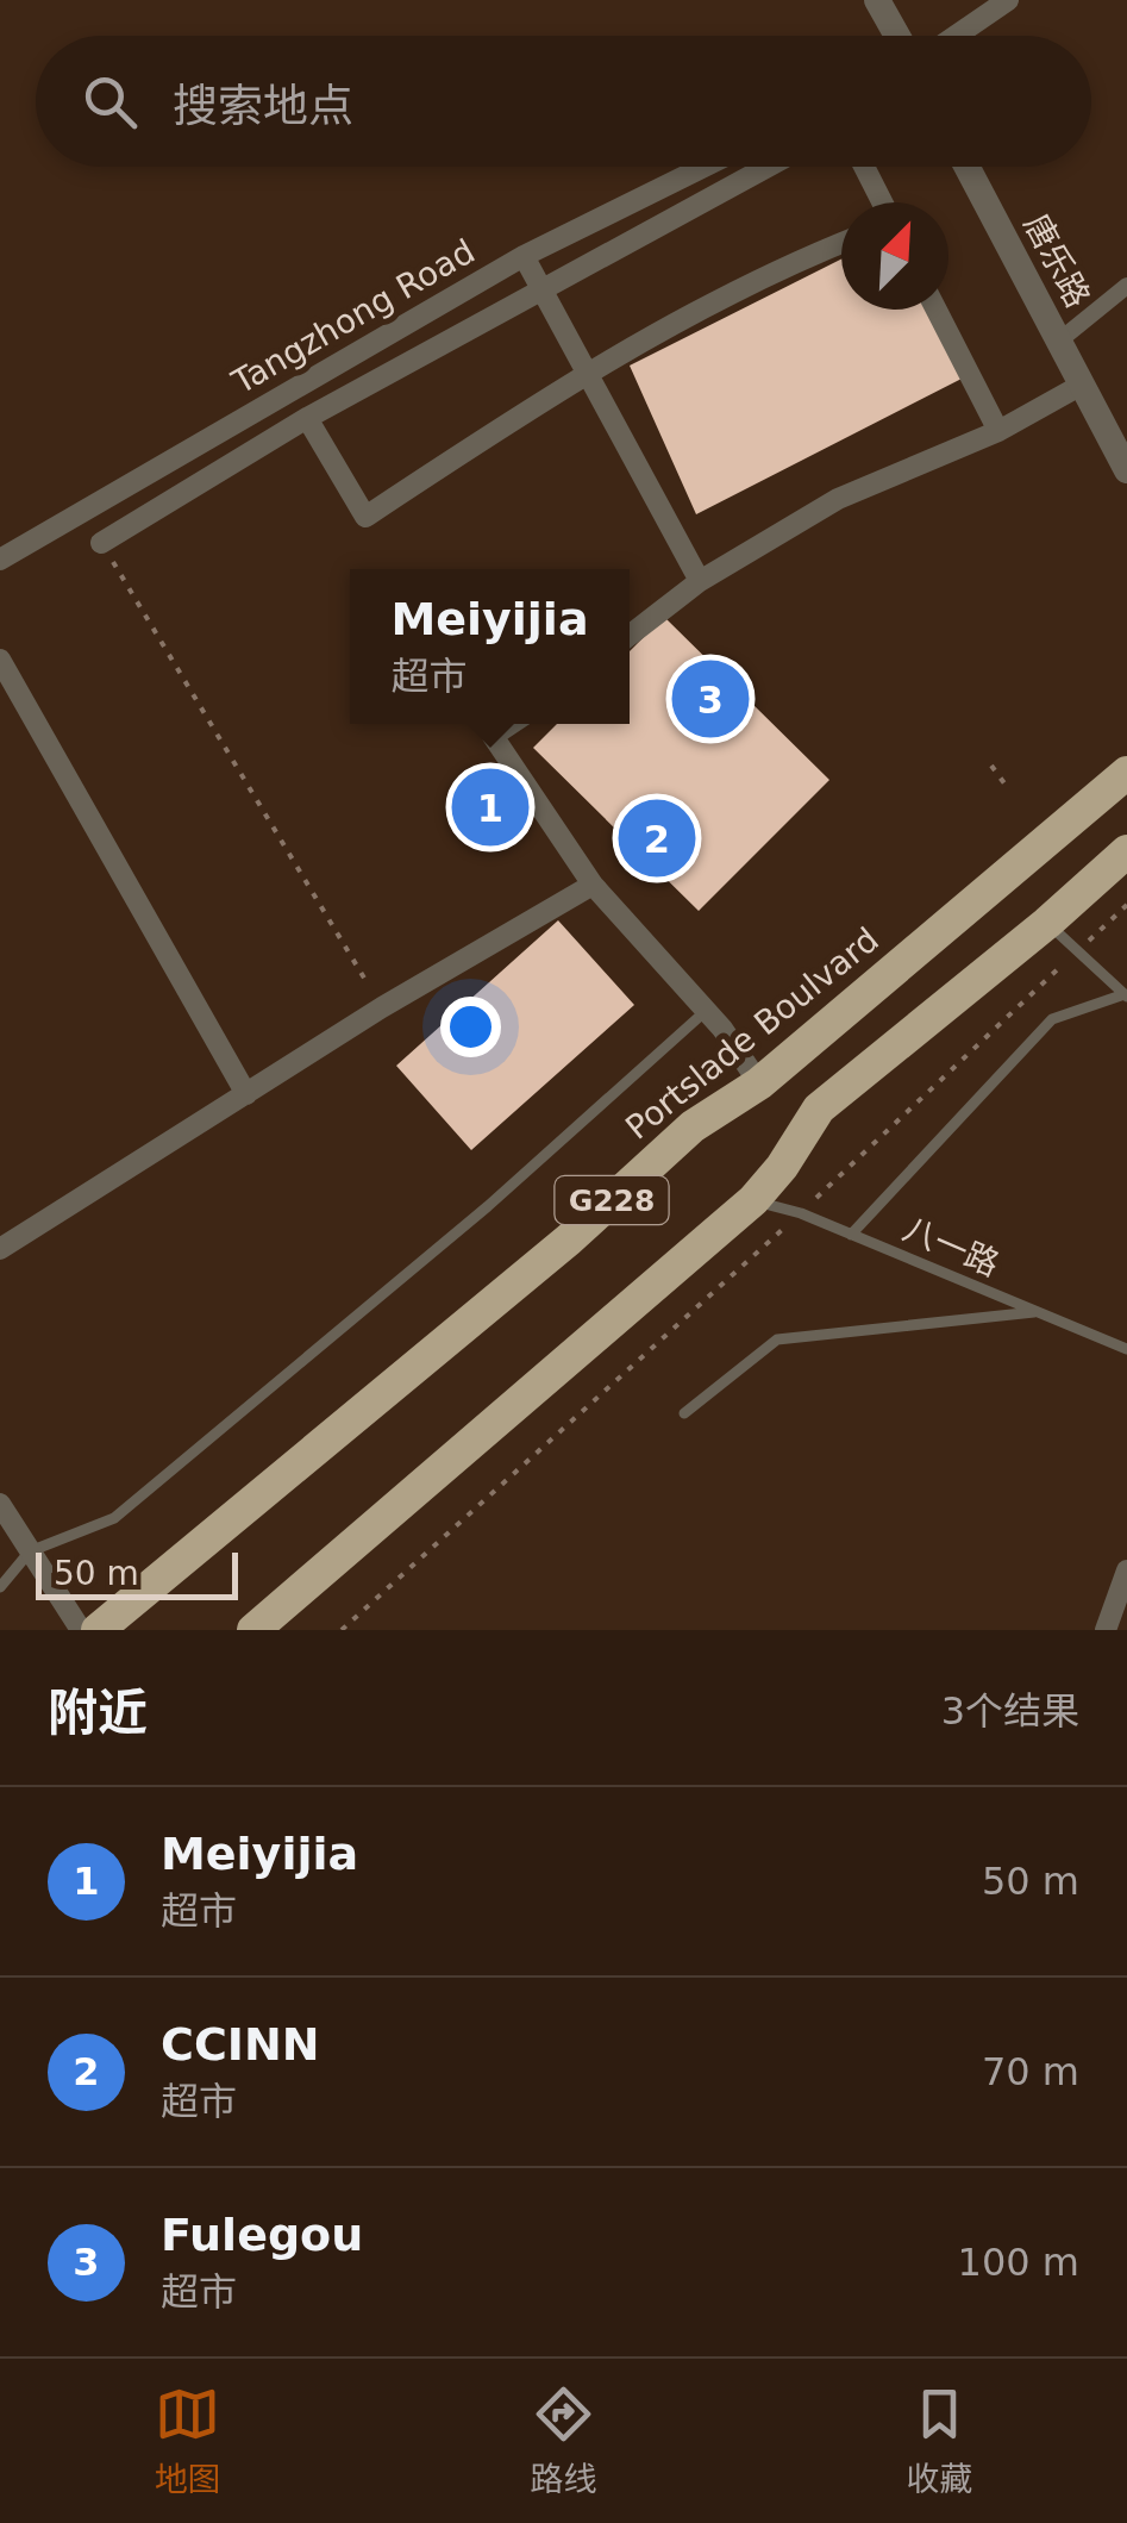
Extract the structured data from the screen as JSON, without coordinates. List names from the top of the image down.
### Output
{
  "streets": {
    "highway": ["Portslade Boulvard", "G228"],
    "street": ["唐乐路", "Tangzhong Road"],
    "lane": ["八一路"]
  },
  "crossings": [
    ["G228", "八一路"]
  ],
  "scale_bar": "50 m",
  "north": "top right",
  "page": {
    "search": "搜索地点",
    "popup": ["Meiyijia", "超市"],
    "pins": ["3", "1", "2"],
    "scale": "50 m",
    "heading": ["附近", "3个结果"],
    "list": [
      {
        "mark": "1",
        "name": "Meiyijia",
        "note": "超市",
        "value": "50 m"
      },
      {
        "mark": "2",
        "name": "CCINN",
        "note": "超市",
        "value": "70 m"
      },
      {
        "mark": "3",
        "name": "Fulegou",
        "note": "超市",
        "value": "100 m"
      }
    ],
    "nav": ["地图", "路线", "收藏"]
  }
}
